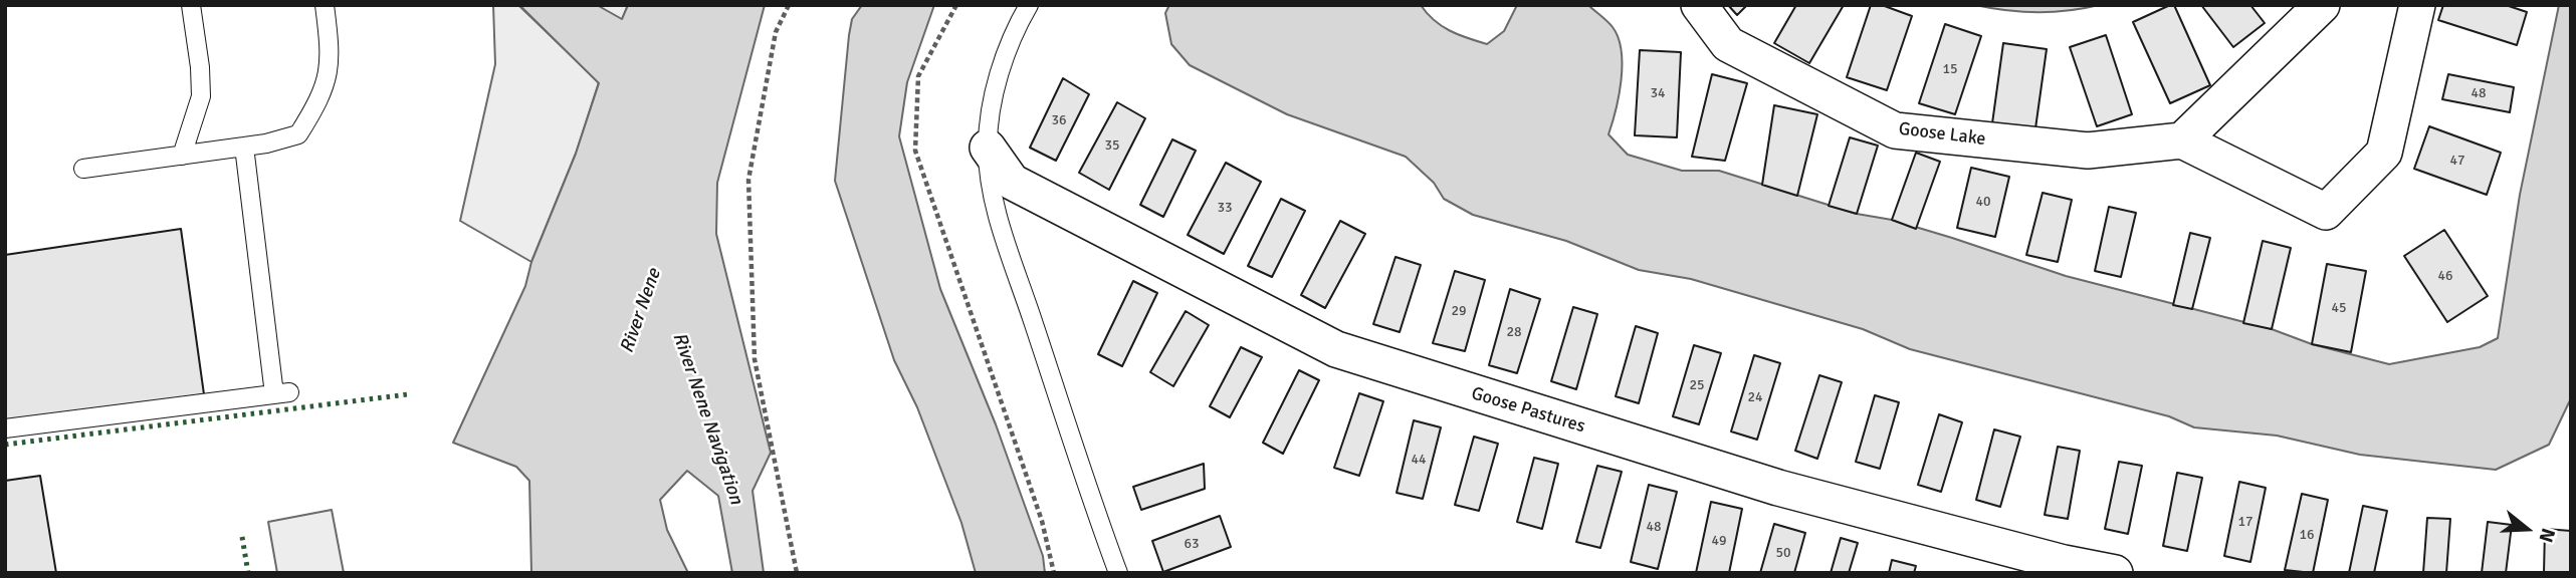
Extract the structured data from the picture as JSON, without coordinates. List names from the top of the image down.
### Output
{
  "streets": {
    "street": ["Goose Lake", "Goose Pastures"]
  },
  "water": ["River Nene", "River Nene Navigation"],
  "house_numbers": [
    "15",
    "34",
    "48",
    "36",
    "35",
    "47",
    "40",
    "33",
    "46",
    "45",
    "29",
    "28",
    "25",
    "24",
    "44",
    "17",
    "48",
    "16",
    "49",
    "63",
    "50"
  ],
  "north": "right"
}
